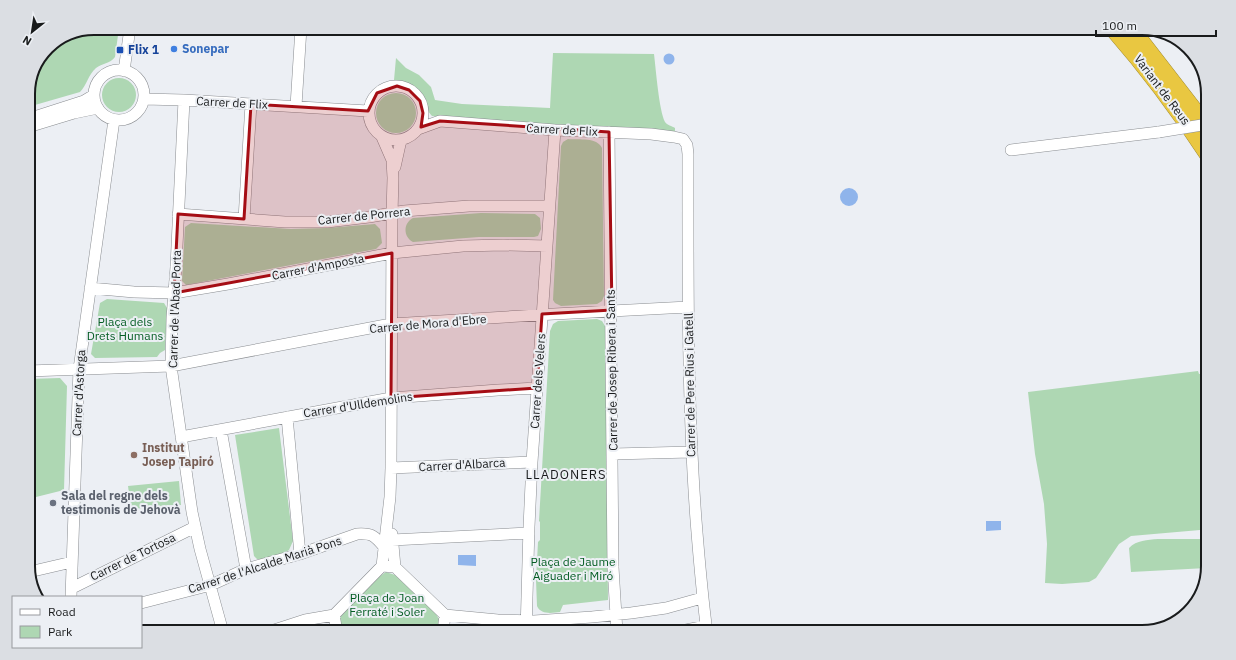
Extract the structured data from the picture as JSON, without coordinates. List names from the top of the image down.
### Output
{
  "streets": {
    "highway": ["Variant de Reus"],
    "street": [
      "Carrer de Flix",
      "Carrer de Porrera",
      "Carrer d'Amposta",
      "Carrer de l'Abad Porta",
      "Carrer de Mora d'Ebre",
      "Carrer de Josep Ribera i Sants",
      "Carrer dels Velers",
      "Carrer de Pere Rius i Gatell",
      "Carrer d'Astorga",
      "Carrer d'Ulldemolins",
      "Carrer d'Albarca",
      "Carrer de Tortosa",
      "Carrer de l'Alcalde Marià Pons"
    ]
  },
  "crossings": [
    ["Carrer de Flix", "Carrer de l'Abad Porta"],
    ["Carrer de Flix", "Carrer de Josep Ribera i Sants"],
    ["Carrer de Flix", "Carrer dels Velers"],
    ["Carrer de Flix", "Carrer de Pere Rius i Gatell"],
    ["Carrer de Flix", "Carrer d'Astorga"],
    ["Carrer de Porrera", "Carrer de l'Abad Porta"],
    ["Carrer de Porrera", "Carrer dels Velers"],
    ["Carrer d'Amposta", "Carrer de l'Abad Porta"],
    ["Carrer d'Amposta", "Carrer dels Velers"],
    ["Carrer d'Amposta", "Carrer d'Astorga"],
    ["Carrer de l'Abad Porta", "Carrer de Mora d'Ebre"],
    ["Carrer de l'Abad Porta", "Carrer d'Ulldemolins"],
    ["Carrer de l'Abad Porta", "Carrer de Tortosa"],
    ["Carrer de l'Abad Porta", "Carrer de l'Alcalde Marià Pons"],
    ["Carrer de Mora d'Ebre", "Carrer de Josep Ribera i Sants"],
    ["Carrer de Mora d'Ebre", "Carrer dels Velers"],
    ["Carrer de Mora d'Ebre", "Carrer de Pere Rius i Gatell"],
    ["Carrer de Mora d'Ebre", "Carrer d'Astorga"],
    ["Carrer dels Velers", "Carrer d'Ulldemolins"],
    ["Carrer dels Velers", "Carrer d'Albarca"],
    ["Carrer d'Astorga", "Carrer de Tortosa"]
  ],
  "districts": ["LLADONERS"],
  "parks": ["Plaça dels Drets Humans", "Plaça de Jaume Aiguader i Miró", "Plaça de Joan Ferraté i Soler"],
  "places": {
    "other": ["Sonepar", "Institut Josep Tapiró", "Sala del regne dels testimonis de Jehovà"],
    "transit": ["Flix 1"]
  },
  "legend": ["Road", "Park"],
  "scale_bar": "100 m",
  "north": "bottom left"
}
